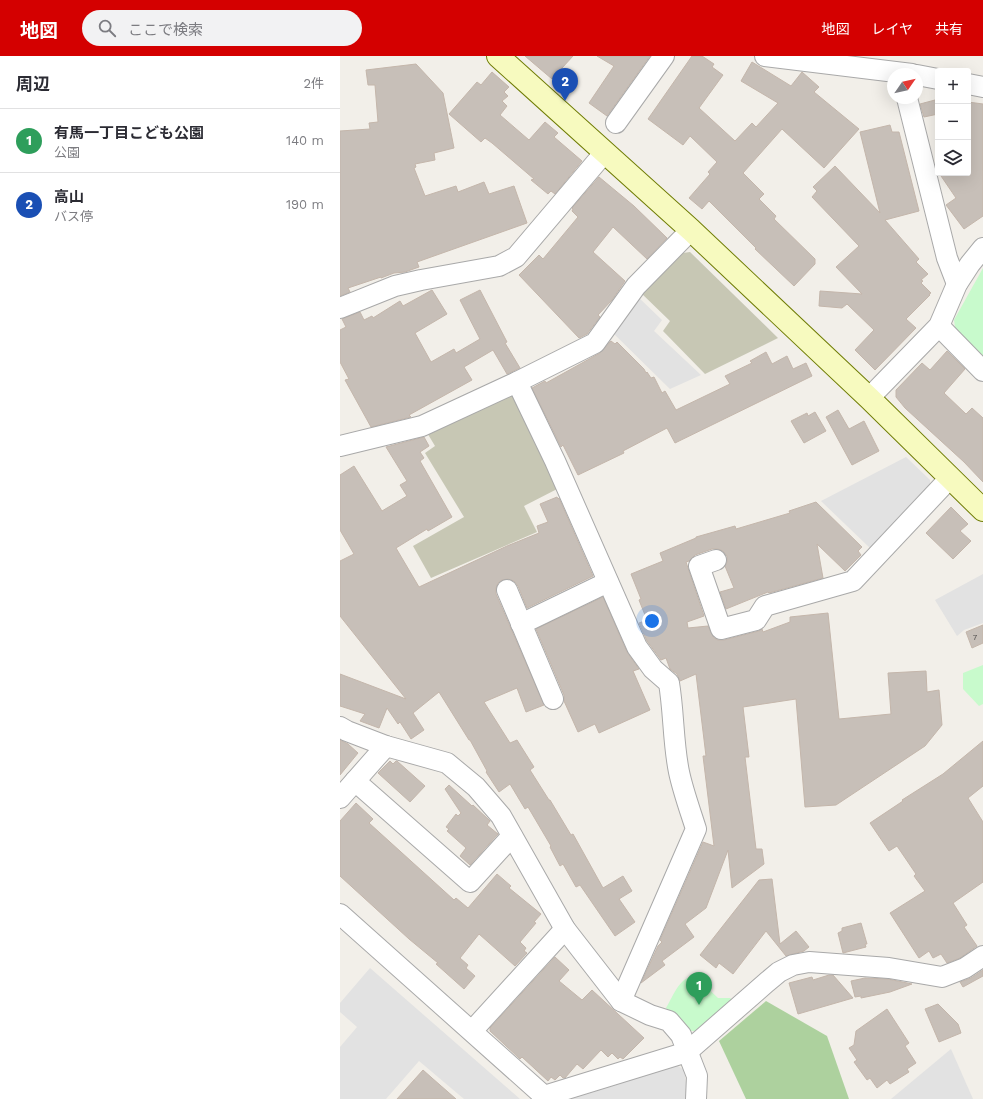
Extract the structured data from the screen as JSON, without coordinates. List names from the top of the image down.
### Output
{
  "house_numbers": ["7"],
  "north": "top right",
  "page": {
    "header": "地図",
    "search": "ここで検索",
    "nav": ["地図", "レイヤ", "共有"],
    "heading": ["周辺", "2件"],
    "map_buttons": ["+", "−"],
    "pins": ["2", "1"],
    "list": [
      {
        "mark": "1",
        "name": "有馬一丁目こども公園",
        "note": "公園",
        "value": "140 m"
      },
      {
        "mark": "2",
        "name": "高山",
        "note": "バス停",
        "value": "190 m"
      }
    ]
  }
}
